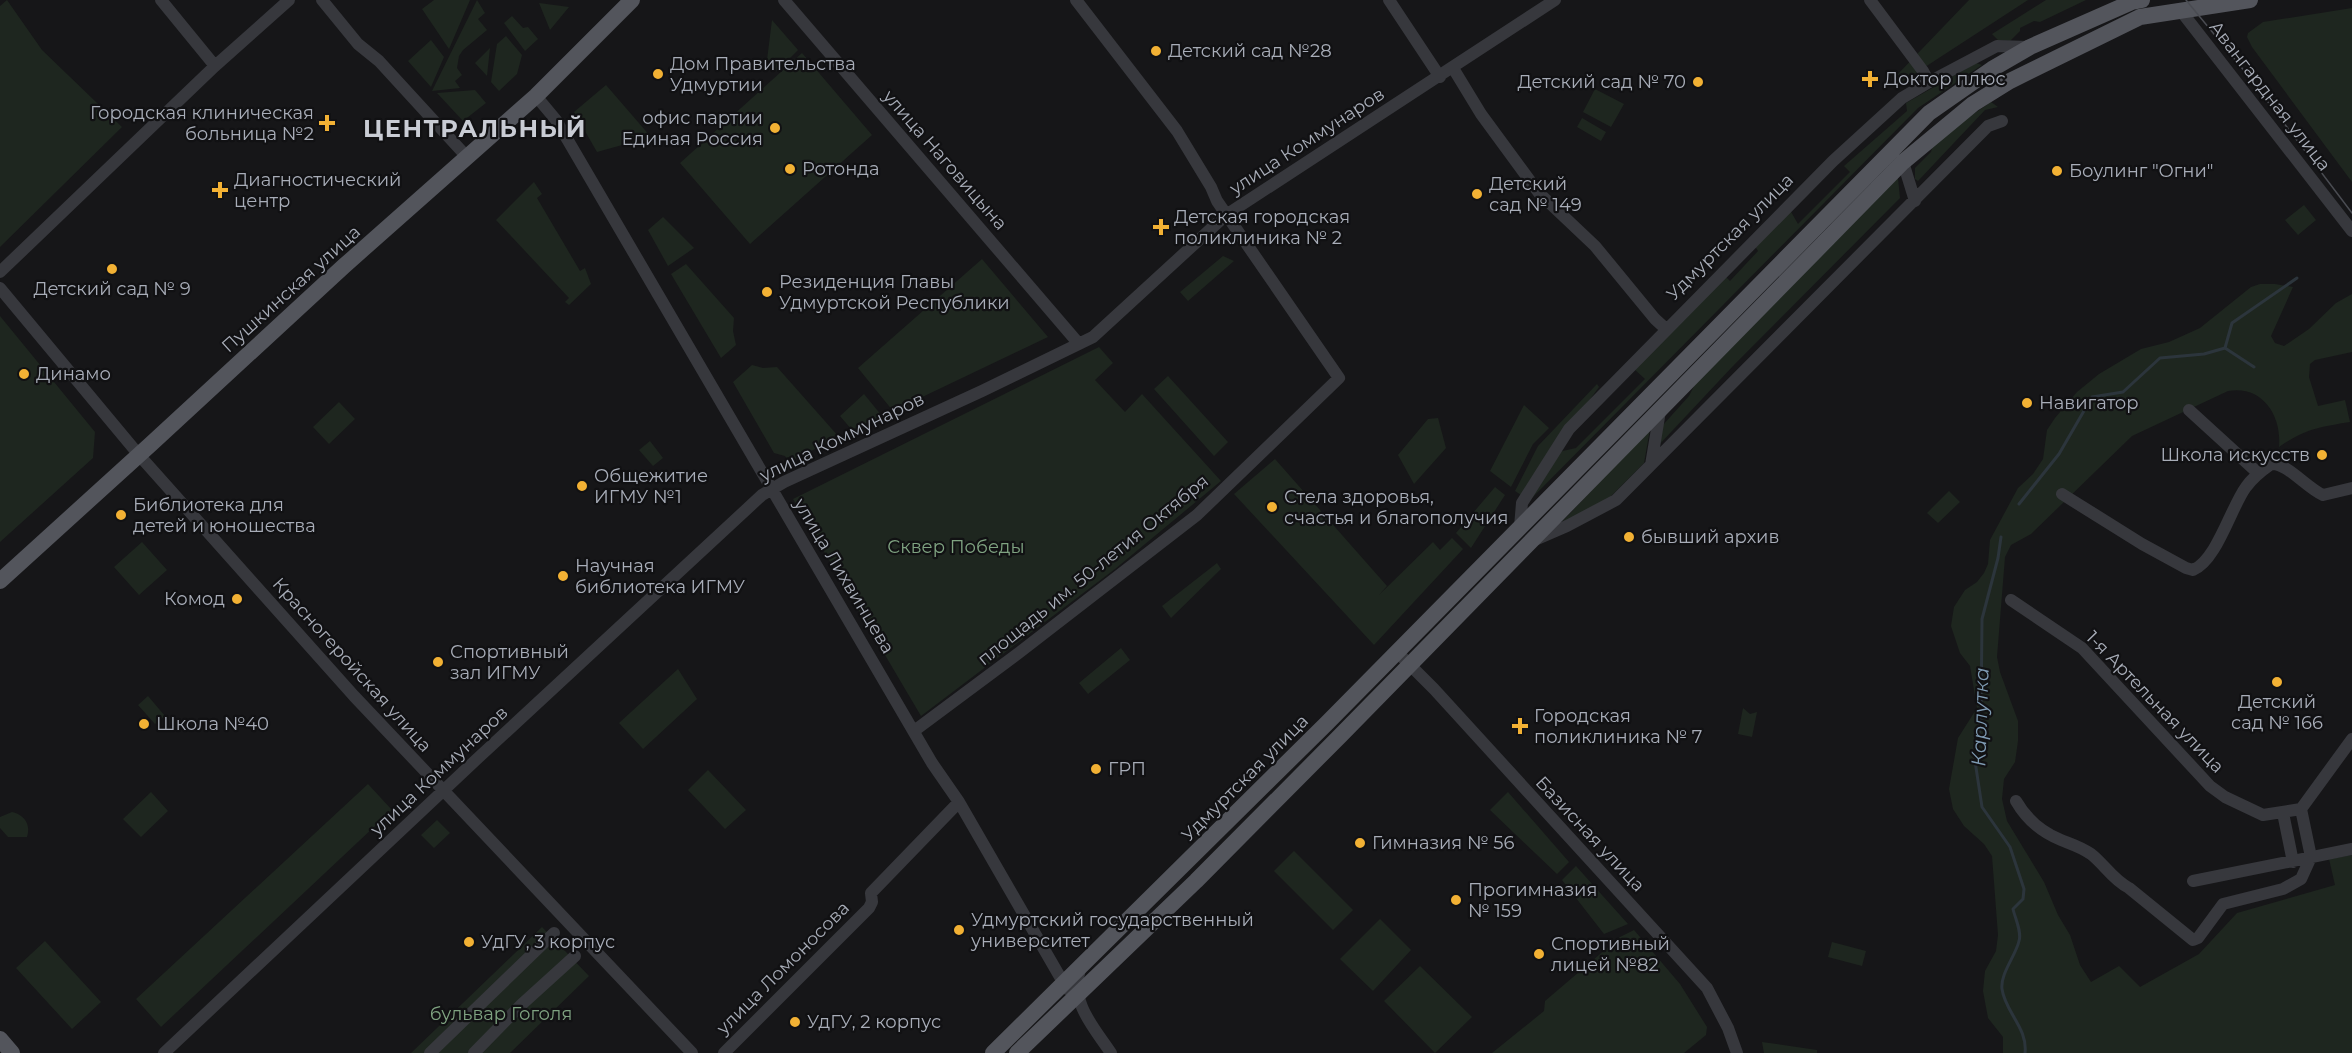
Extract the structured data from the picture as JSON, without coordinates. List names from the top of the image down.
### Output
{
  "streets": {
    "main road": ["Удмуртская улица", "Пушкинская улица"],
    "street": [
      "Авангардная улица",
      "улица Коммунаров",
      "улица Наговицына",
      "площадь им. 50-летия Октября",
      "улица Лихвинцева",
      "Красногеройская улица",
      "1-я Артельная улица",
      "Базисная улица",
      "улица Ломоносова"
    ]
  },
  "crossings": [
    ["Авангардная улица", "Удмуртская улица"],
    ["улица Коммунаров", "улица Наговицына"],
    ["улица Коммунаров", "площадь им. 50-летия Октября"],
    ["улица Коммунаров", "улица Лихвинцева"],
    ["улица Коммунаров", "Красногеройская улица"],
    ["Удмуртская улица", "улица Лихвинцева"],
    ["Удмуртская улица", "Базисная улица"],
    ["Пушкинская улица", "улица Лихвинцева"],
    ["Пушкинская улица", "Красногеройская улица"],
    ["площадь им. 50-летия Октября", "улица Лихвинцева"],
    ["улица Лихвинцева", "улица Ломоносова"]
  ],
  "districts": ["ЦЕНТРАЛЬНЫЙ"],
  "water": ["Карлутка"],
  "parks": ["Сквер Победы", "бульвар Гоголя"],
  "places": {
    "other": [
      "Детский сад №28",
      "Дом Правительства Удмуртии",
      "Детский сад № 70",
      "офис партии Единая Россия",
      "Ротонда",
      "Боулинг \"Огни\"",
      "Детский сад № 149",
      "Детский сад № 9",
      "Резиденция Главы Удмуртской Республики",
      "Динамо",
      "Навигатор",
      "Школа искусств",
      "Общежитие ИГМУ №1",
      "Стела здоровья, счастья и благополучия",
      "Библиотека для детей и юношества",
      "бывший архив",
      "Научная библиотека ИГМУ",
      "Комод",
      "Спортивный зал ИГМУ",
      "Детский сад № 166",
      "Школа №40",
      "ГРП",
      "Гимназия № 56",
      "Прогимназия № 159",
      "Удмуртский государственный университет",
      "УдГУ, 3 корпус",
      "Спортивный лицей №82",
      "УдГУ, 2 корпус"
    ],
    "health": [
      "Доктор плюс",
      "Городская клиническая больница №2",
      "Диагностический центр",
      "Детская городская поликлиника № 2",
      "Городская поликлиника № 7"
    ]
  }
}
